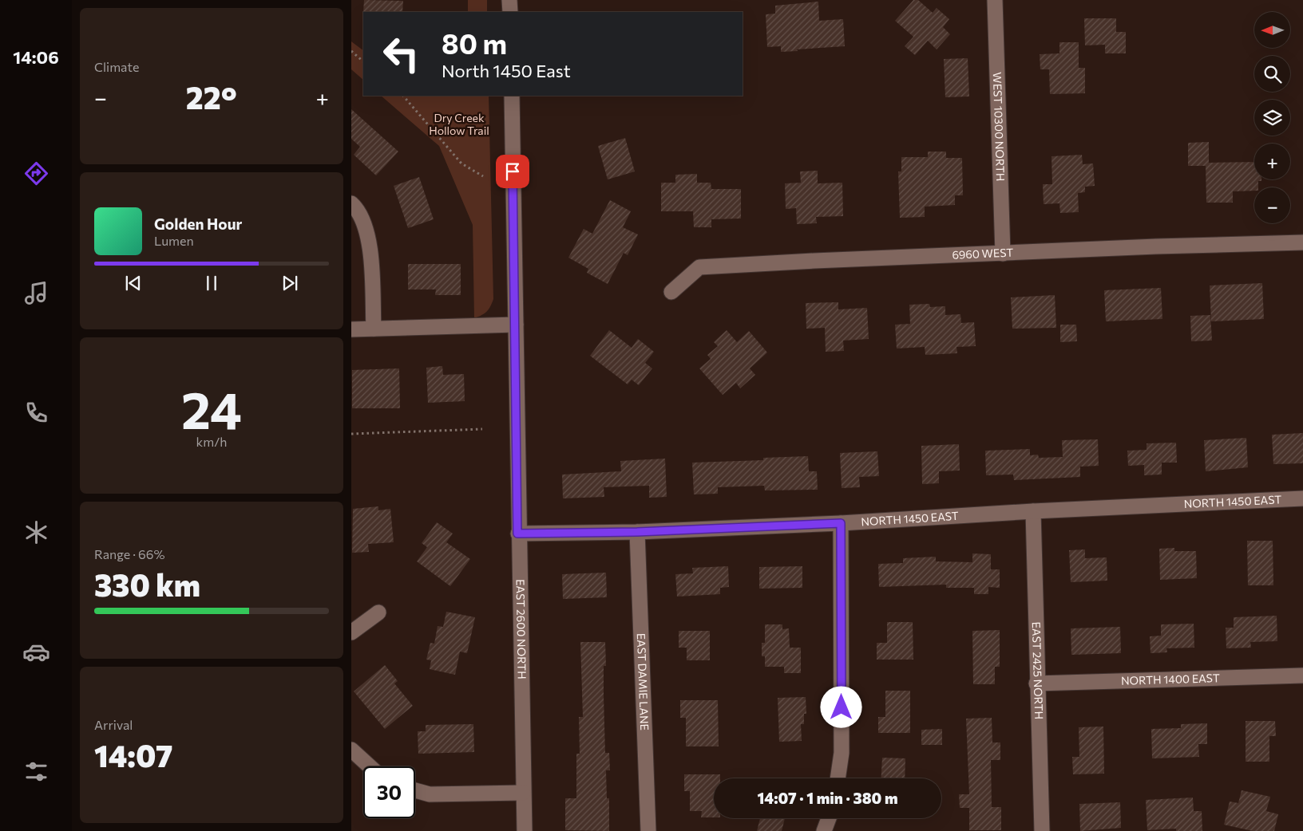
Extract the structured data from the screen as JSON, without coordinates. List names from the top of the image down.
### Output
{
  "streets": {
    "street": [
      "WEST 10300 NORTH",
      "6960 WEST",
      "NORTH 1450 EAST",
      "EAST 2600 NORTH",
      "EAST 2425 NORTH",
      "NORTH 1400 EAST",
      "EAST DAMIE LANE"
    ]
  },
  "crossings": [
    ["WEST 10300 NORTH", "6960 WEST"],
    ["NORTH 1450 EAST", "EAST 2600 NORTH"],
    ["NORTH 1450 EAST", "EAST 2425 NORTH"],
    ["NORTH 1450 EAST", "EAST DAMIE LANE"],
    ["EAST 2425 NORTH", "NORTH 1400 EAST"]
  ],
  "parks": ["Dry Creek Hollow Trail"],
  "north": "left",
  "page": {
    "tabs": "14:06",
    "tile": [
      "Climate",
      ["24", "km/h"],
      ["Range · 66%", "330 km"],
      ["Arrival", "14:07"]
    ],
    "map_buttons": ["+", "−"],
    "turn": ["80 m", "North 1450 East"],
    "heat": ["−", "22°", "+"],
    "song": ["Golden Hour", "Lumen"],
    "limit": "30",
    "trip": "14:07 · 1 min · 380 m"
  }
}
